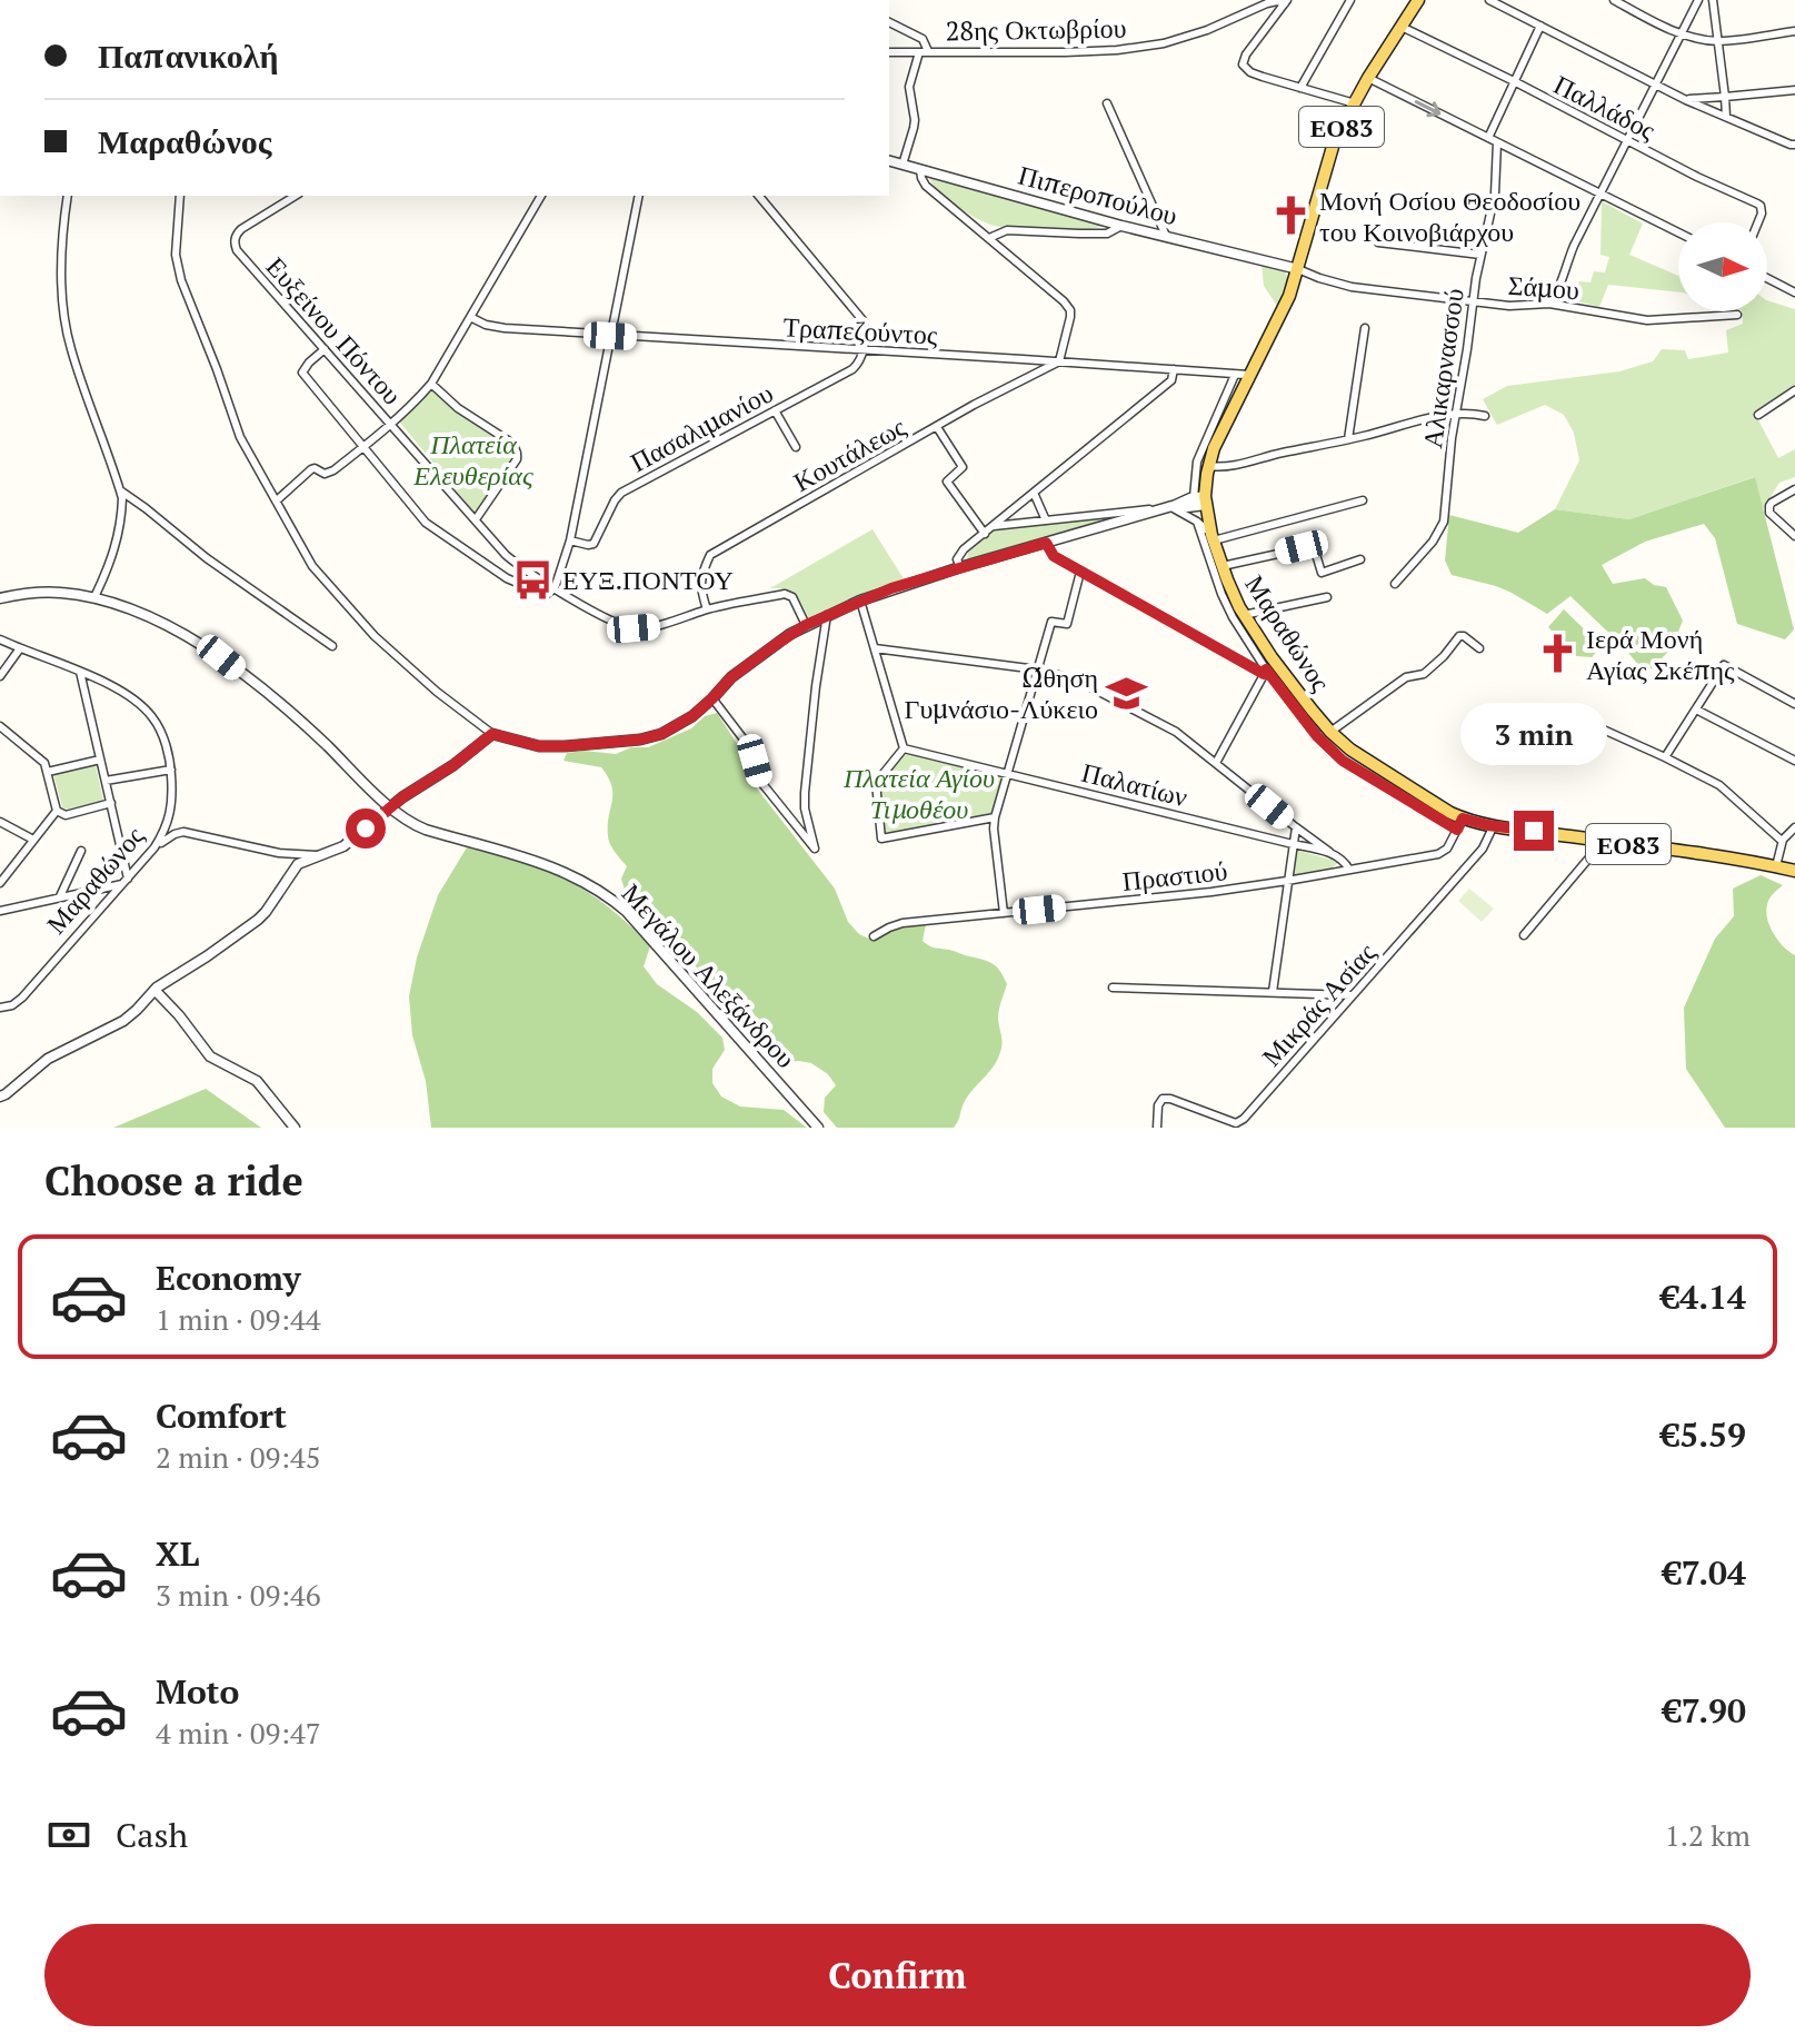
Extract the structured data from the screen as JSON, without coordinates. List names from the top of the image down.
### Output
{
  "streets": {
    "main road": ["ΕΟ83", "Μαραθώνος"],
    "street": [
      "28ης Οκτωβρίου",
      "Παλλάδος",
      "Πιπεροπούλου",
      "Σάμου",
      "Ευξείνου Πόντου",
      "Τραπεζούντος",
      "Αλικαρνασσού",
      "Πασαλιμανίου",
      "Κουτάλεως",
      "Παλατίων",
      "Πραστιού",
      "Μεγάλου Αλεξάνδρου",
      "Μικράς Ασίας"
    ]
  },
  "crossings": [
    ["Παλλάδος", "Μαραθώνος"],
    ["Πιπεροπούλου", "Σάμου"],
    ["Πιπεροπούλου", "Μαραθώνος"],
    ["Σάμου", "Αλικαρνασσού"],
    ["Σάμου", "Μαραθώνος"],
    ["Ευξείνου Πόντου", "Κουτάλεως"],
    ["Τραπεζούντος", "Πασαλιμανίου"],
    ["Τραπεζούντος", "Κουτάλεως"],
    ["Τραπεζούντος", "Μαραθώνος"],
    ["Μαραθώνος", "Πραστιού"],
    ["Μαραθώνος", "Μικράς Ασίας"],
    ["Παλατίων", "Πραστιού"]
  ],
  "parks": ["Πλατεία Ελευθερίας", "Πλατεία Αγίου Τιμοθέου"],
  "places": {
    "church": ["Μονή Οσίου Θεοδοσίου του Κοινοβιάρχου", "Ιερά Μονή Αγίας Σκέπης"],
    "bus stop": ["ΕΥΞ.ΠΟΝΤΟΥ"],
    "school or university": ["Ώθηση Γυμνάσιο-Λύκειο"]
  },
  "north": "right",
  "page": {
    "banner": ["Παπανικολή", "Μαραθώνος"],
    "bubble": "3 min",
    "heading": "Choose a ride",
    "list": [
      {
        "name": "Economy",
        "note": "1 min · 09:44",
        "value": "€4.14"
      },
      {
        "name": "Comfort",
        "note": "2 min · 09:45",
        "value": "€5.59"
      },
      {
        "name": "XL",
        "note": "3 min · 09:46",
        "value": "€7.04"
      },
      {
        "name": "Moto",
        "note": "4 min · 09:47",
        "value": "€7.90"
      }
    ],
    "pay": ["Cash", "1.2 km"],
    "buttons": "Confirm"
  }
}
